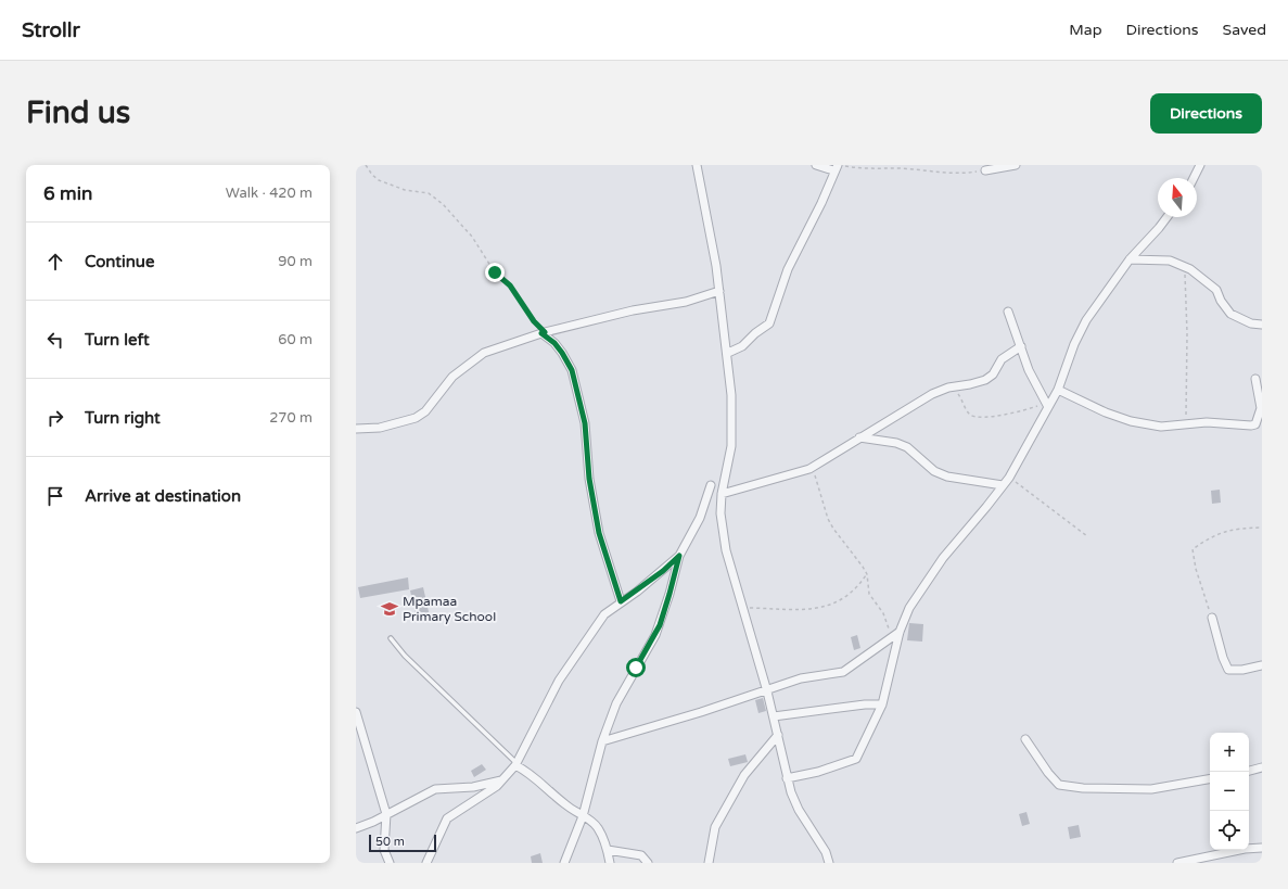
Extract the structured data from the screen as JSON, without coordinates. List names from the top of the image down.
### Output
{
  "places": {
    "school or university": ["Mpamaa Primary School"]
  },
  "scale_bar": "50 m",
  "north": "top",
  "page": {
    "header": "Strollr",
    "nav": ["Map", "Directions", "Saved"],
    "buttons": "Directions",
    "title": "Find us",
    "heading": ["6 min", "Walk · 420 m"],
    "list": [
      ["Continue", "90 m"],
      ["Turn left", "60 m"],
      ["Turn right", "270 m"],
      "Arrive at destination"
    ],
    "map_buttons": ["+", "−"],
    "scale": "50 m"
  }
}
